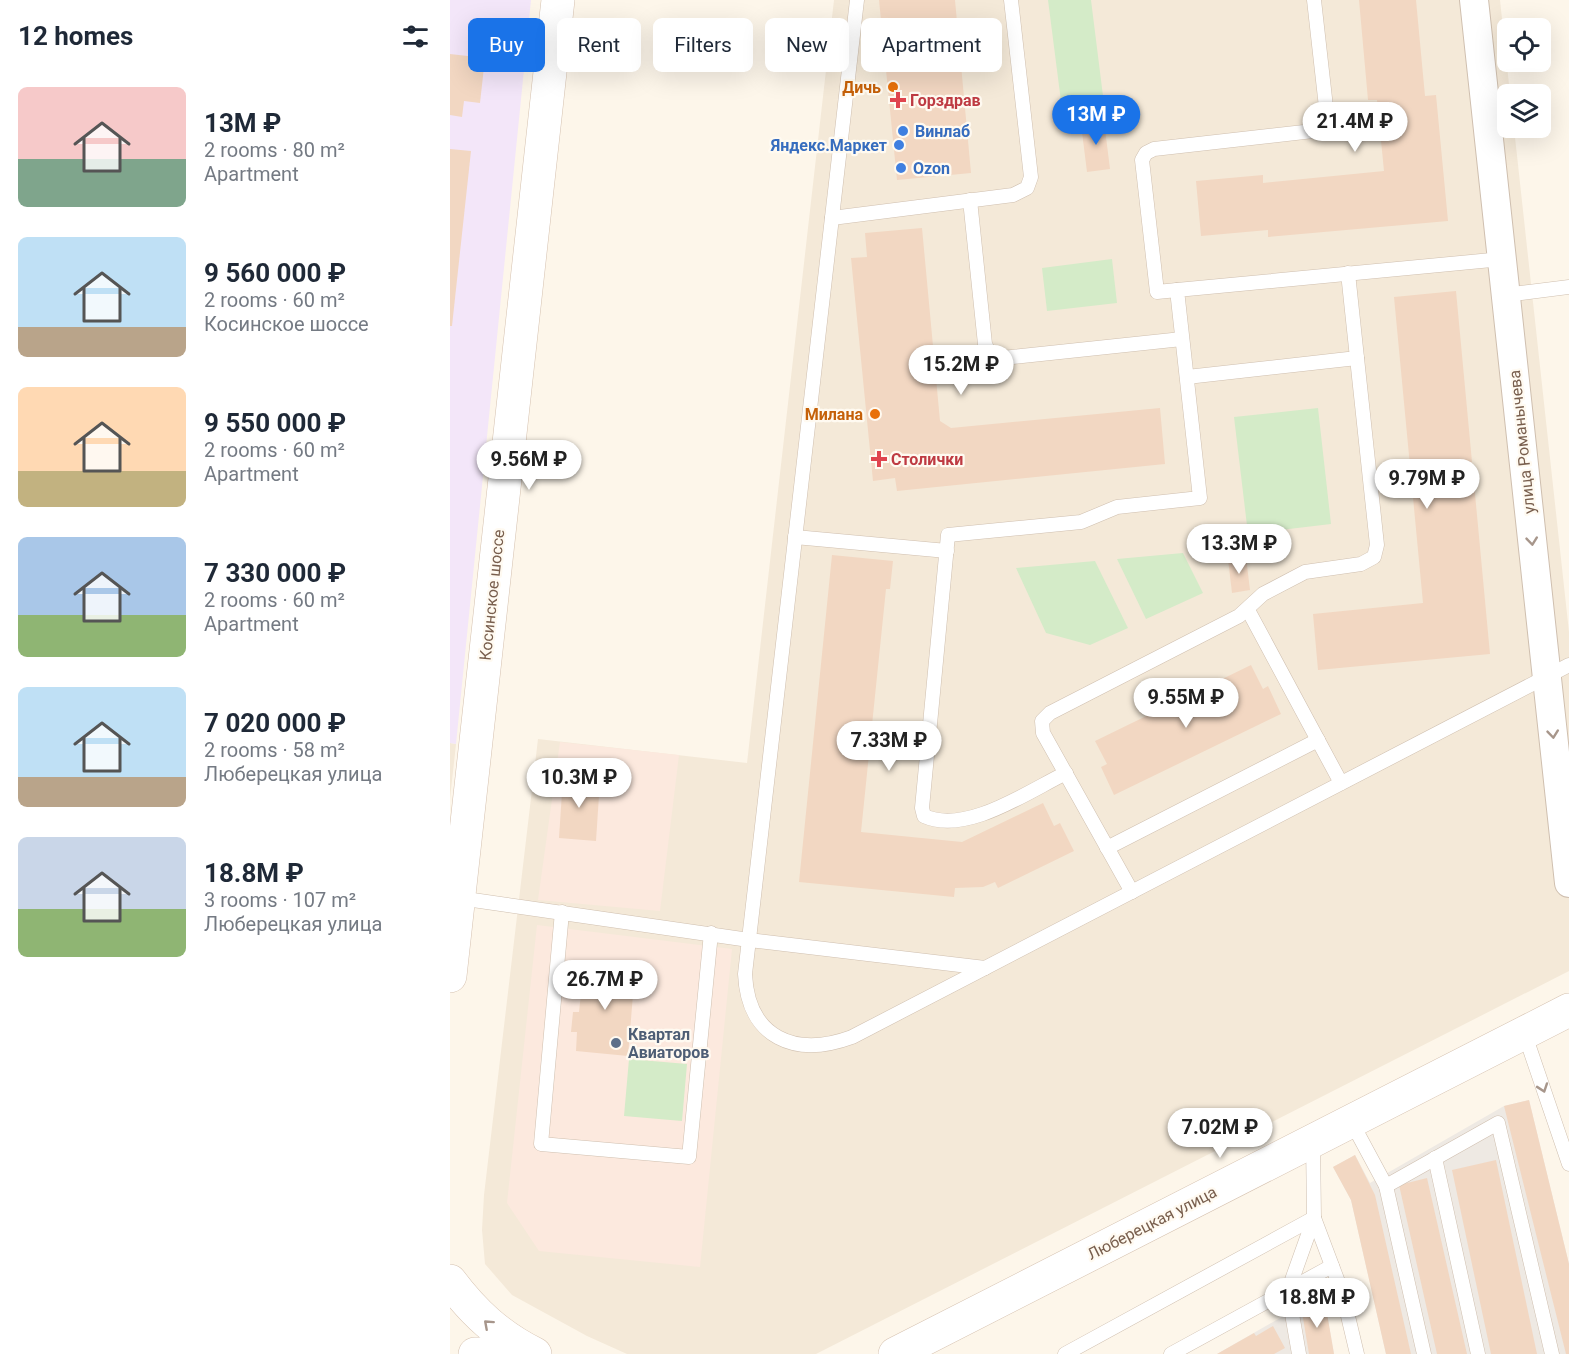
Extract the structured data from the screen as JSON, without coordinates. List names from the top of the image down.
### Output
{
  "streets": {
    "main road": ["Косинское шоссе", "Люберецкая улица"],
    "street": ["улица Романычева"]
  },
  "one_way": ["улица Романычева"],
  "places": {
    "other": [
      "Дичь",
      "Винлаб",
      "Яндекс.Маркет",
      "Ozon",
      "Милана",
      "Квартал Авиаторов"
    ],
    "health": ["Горздрав", "Столички"]
  },
  "page": {
    "heading": "12 homes",
    "chip": [
      "Buy",
      "Rent",
      "Filters",
      "New",
      "Apartment"
    ],
    "list": [
      {
        "name": "13M ₽",
        "note": "2 rooms · 80 m² · Apartment"
      },
      {
        "name": "9 560 000 ₽",
        "note": "2 rooms · 60 m² · Косинское шоссе"
      },
      {
        "name": "9 550 000 ₽",
        "note": "2 rooms · 60 m² · Apartment"
      },
      {
        "name": "7 330 000 ₽",
        "note": "2 rooms · 60 m² · Apartment"
      },
      {
        "name": "7 020 000 ₽",
        "note": "2 rooms · 58 m² · Люберецкая улица"
      },
      {
        "name": "18.8M ₽",
        "note": "3 rooms · 107 m² · Люберецкая улица"
      }
    ],
    "price": [
      "13M ₽",
      "21.4M ₽",
      "15.2M ₽",
      "9.56M ₽",
      "9.79M ₽",
      "13.3M ₽",
      "9.55M ₽",
      "7.33M ₽",
      "10.3M ₽",
      "26.7M ₽",
      "7.02M ₽",
      "18.8M ₽"
    ]
  }
}
